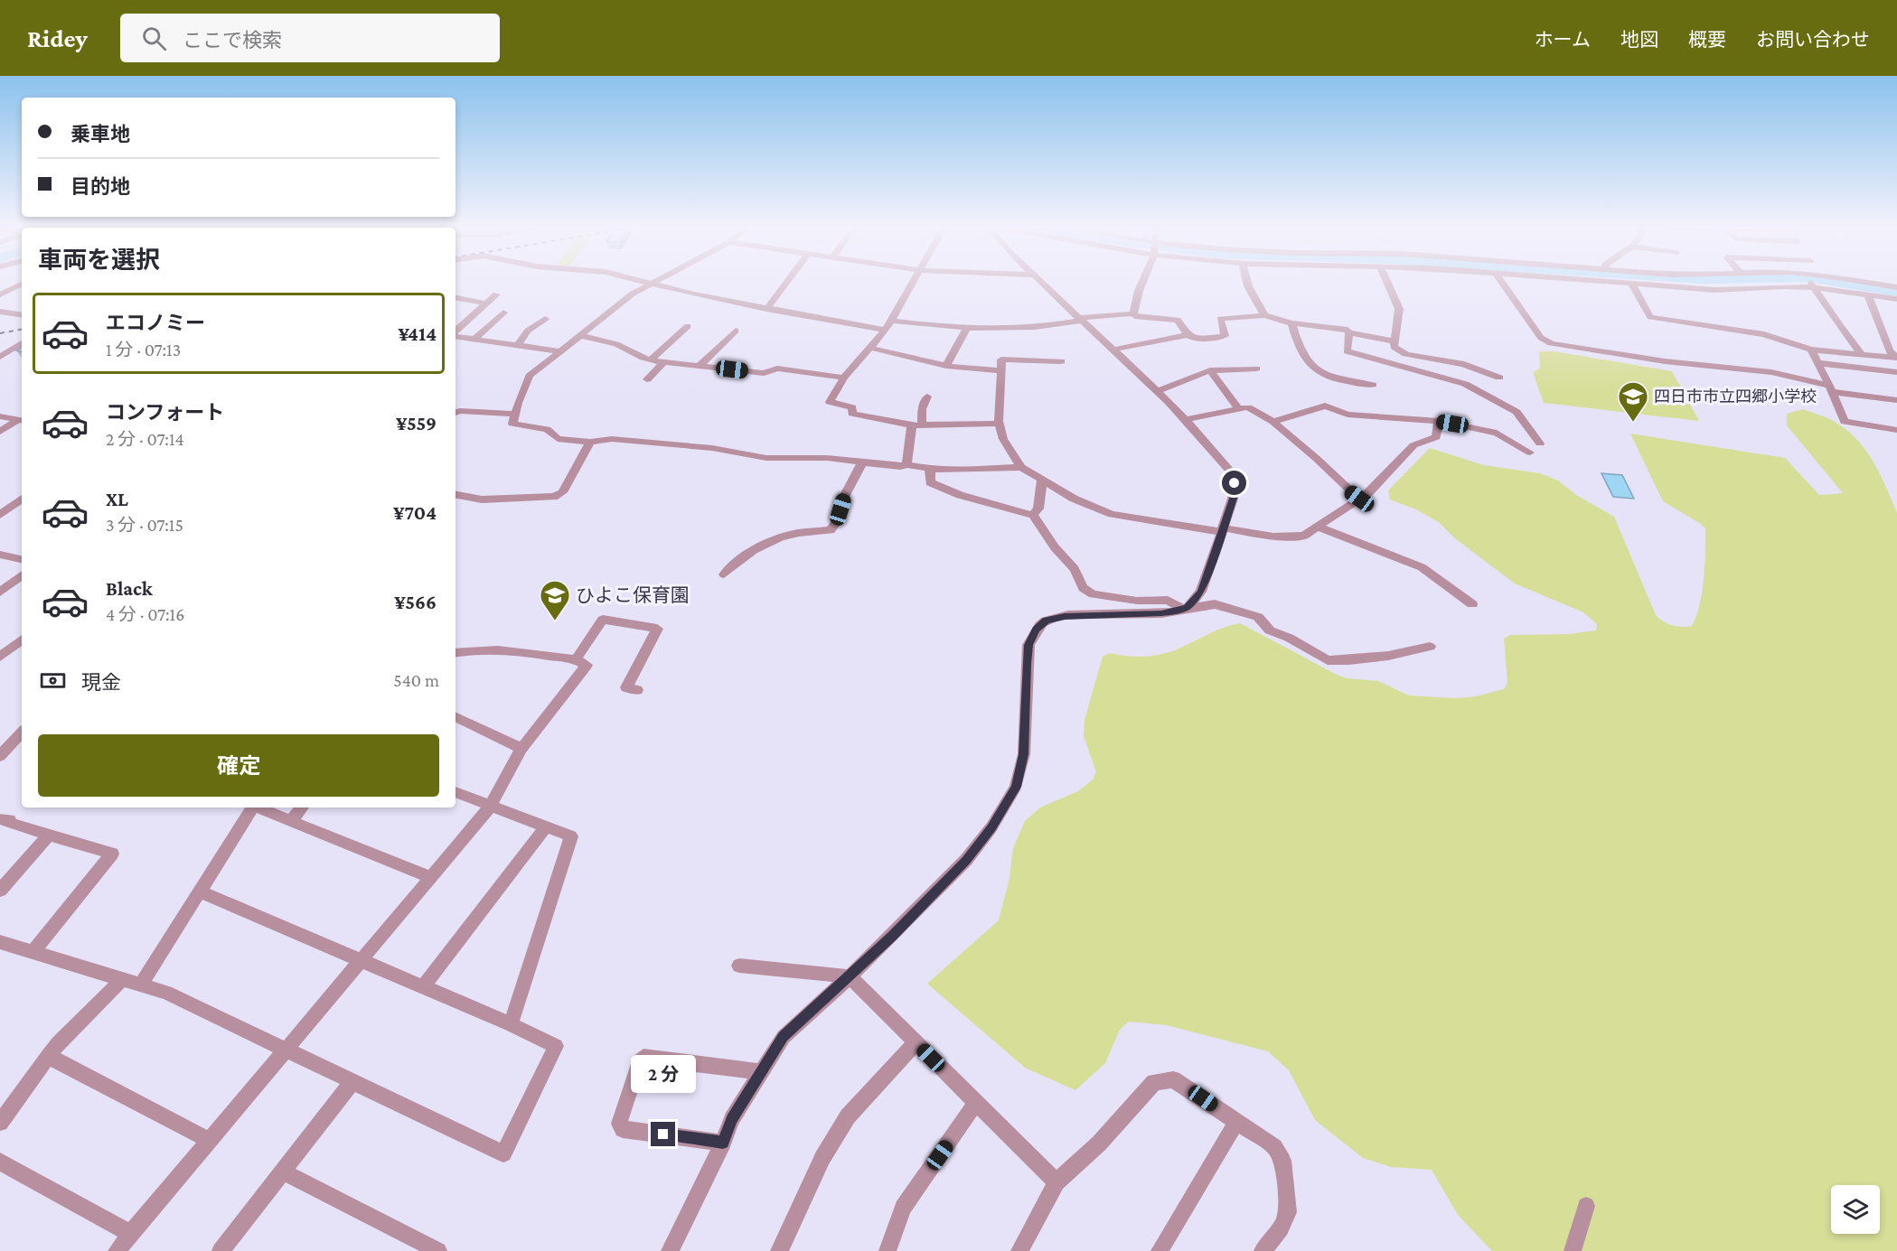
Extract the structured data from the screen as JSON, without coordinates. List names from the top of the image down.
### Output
{
  "places": {
    "school or university": ["四日市市立四郷小学校", "ひよこ保育園"]
  },
  "page": {
    "header": "Ridey",
    "search": "ここで検索",
    "nav": [
      "ホーム",
      "地図",
      "概要",
      "お問い合わせ"
    ],
    "banner": ["乗車地", "目的地"],
    "heading": "車両を選択",
    "list": [
      {
        "name": "エコノミー",
        "note": "1 分 · 07:13",
        "value": "¥414"
      },
      {
        "name": "コンフォート",
        "note": "2 分 · 07:14",
        "value": "¥559"
      },
      {
        "name": "XL",
        "note": "3 分 · 07:15",
        "value": "¥704"
      },
      {
        "name": "Black",
        "note": "4 分 · 07:16",
        "value": "¥566"
      }
    ],
    "pay": ["現金", "540 m"],
    "buttons": "確定",
    "bubble": "2 分"
  }
}
